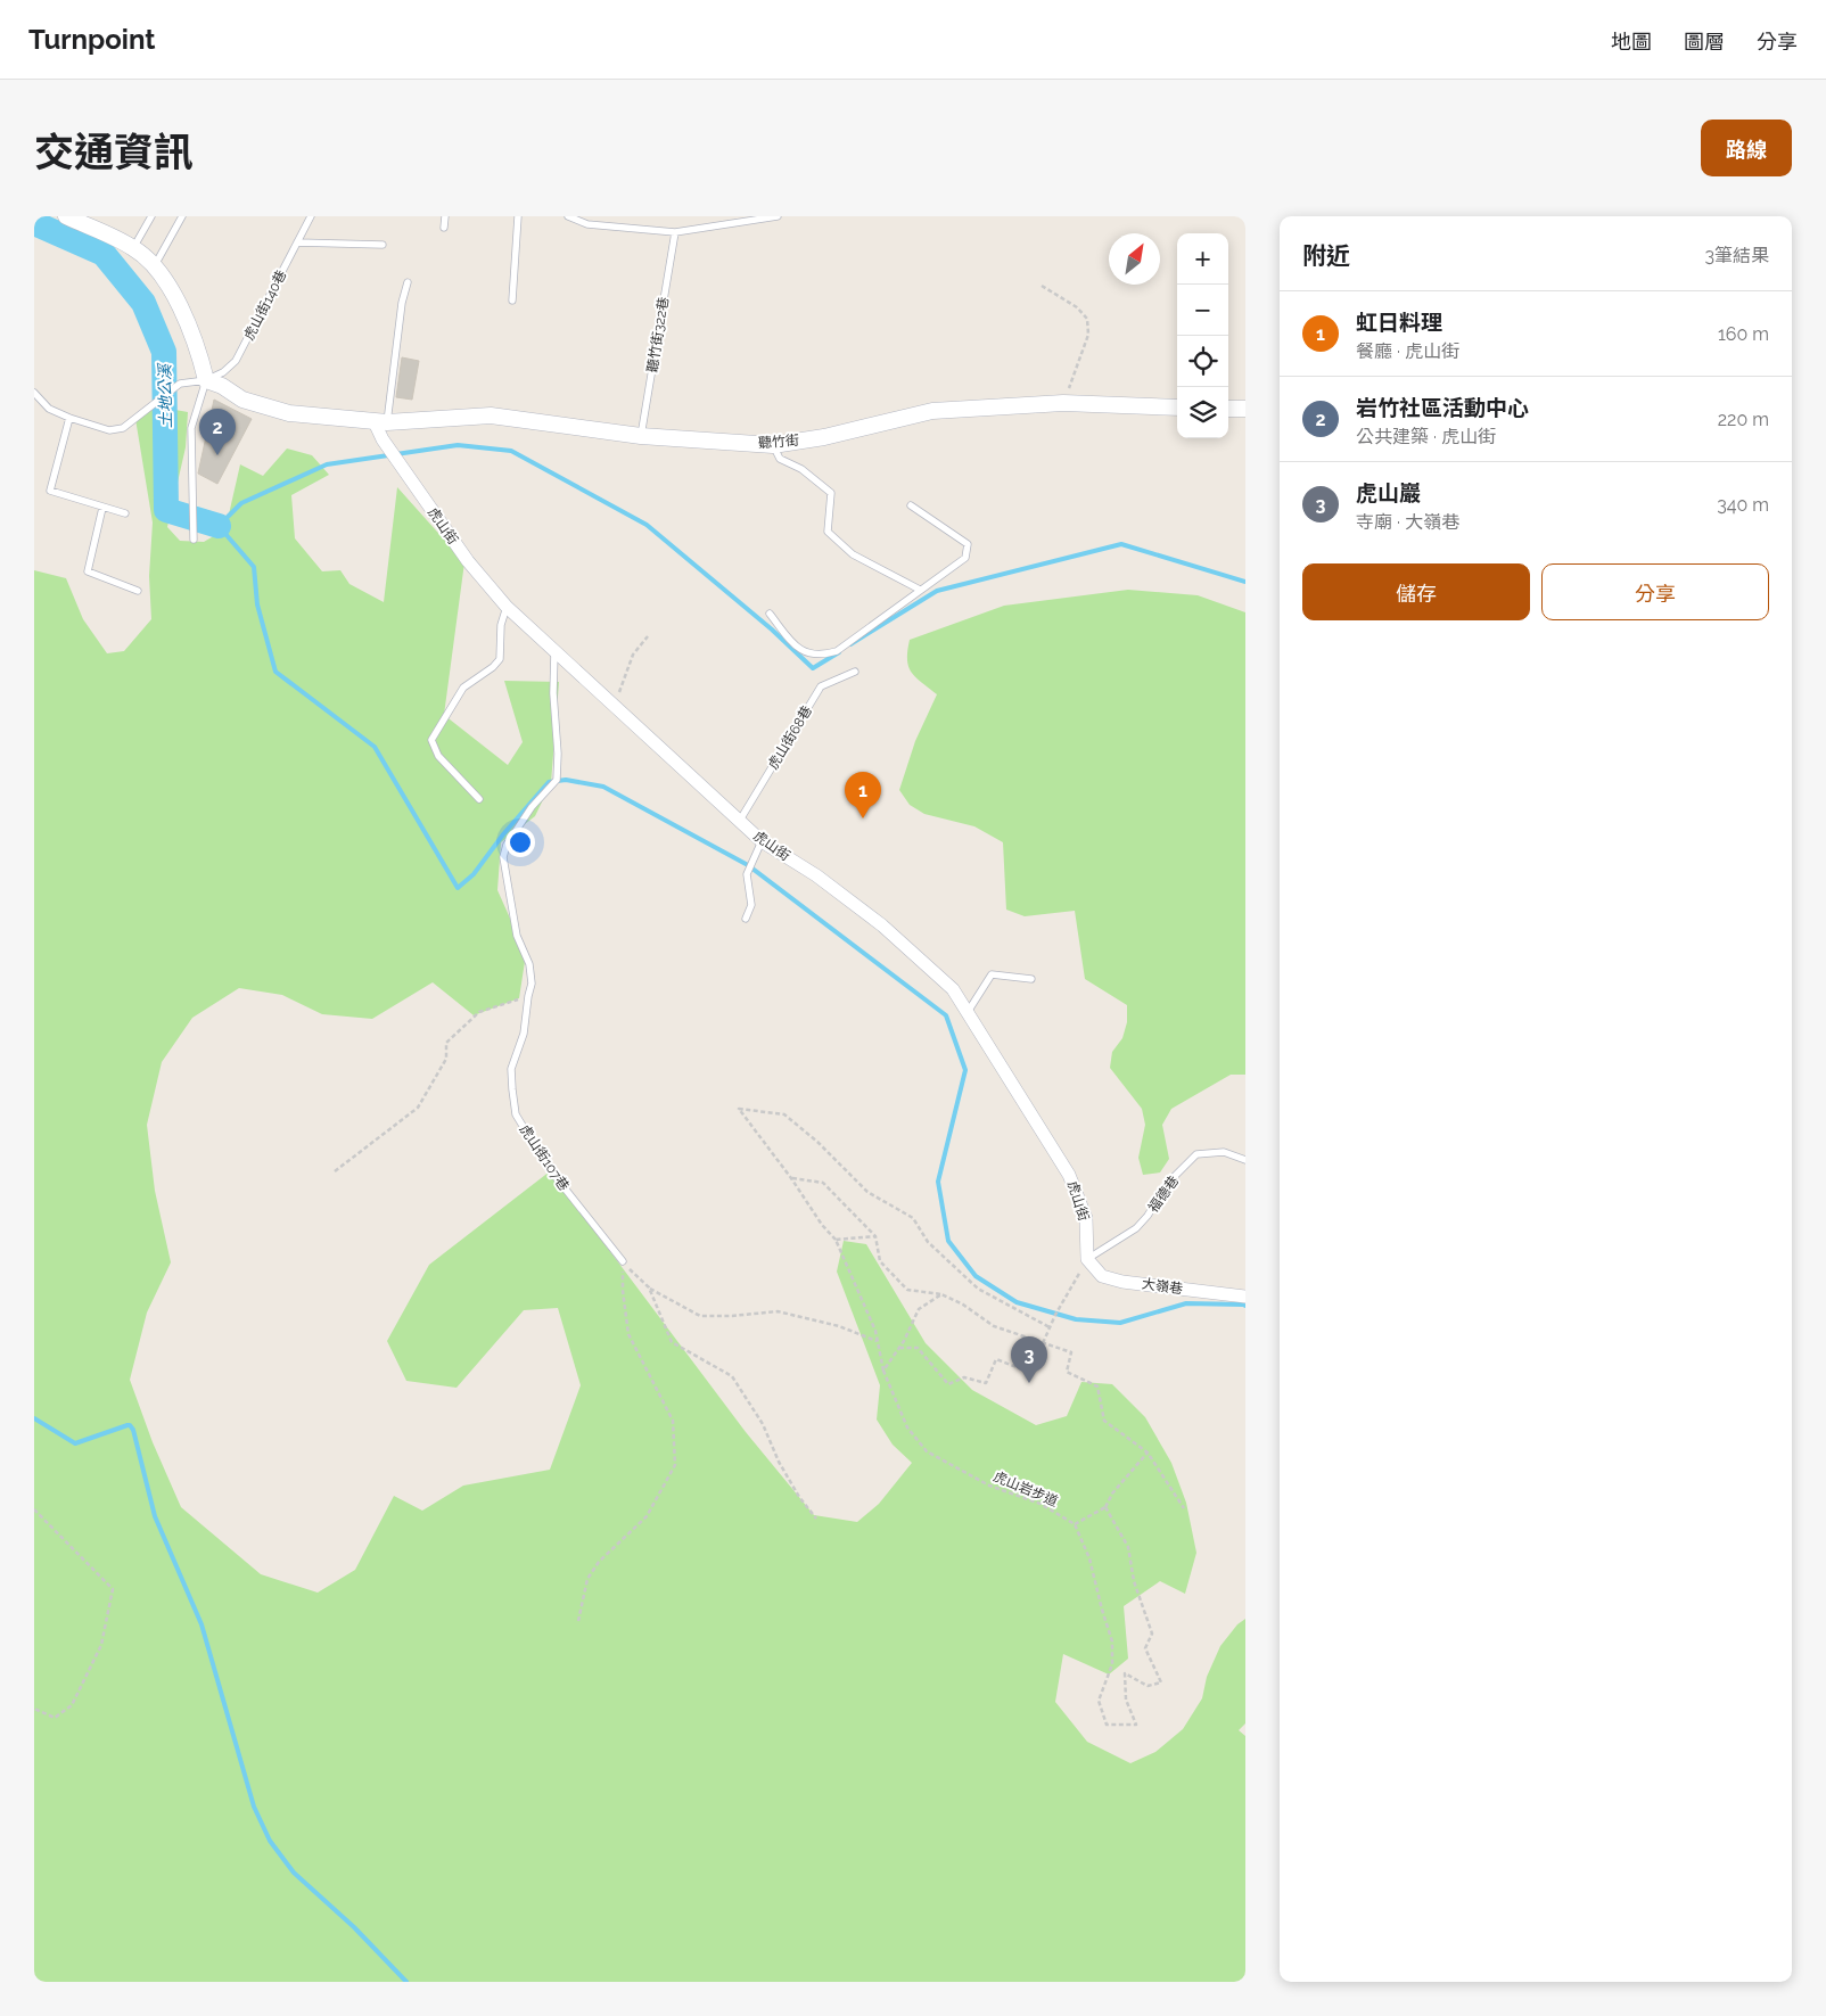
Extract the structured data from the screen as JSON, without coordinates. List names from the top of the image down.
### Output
{
  "streets": {
    "street": ["聽竹街", "虎山街", "大嶺巷"],
    "lane": [
      "虎山街140巷",
      "聽竹街322巷",
      "虎山街68巷",
      "虎山街107巷",
      "福德巷"
    ],
    "path": ["虎山岩步道"]
  },
  "crossings": [
    ["聽竹街322巷", "聽竹街"],
    ["聽竹街", "虎山街"],
    ["虎山街", "虎山街68巷"],
    ["虎山街", "虎山街107巷"],
    ["虎山街", "福德巷"],
    ["虎山街", "大嶺巷"],
    ["福德巷", "大嶺巷"]
  ],
  "water": ["土地公溪"],
  "north": "top right",
  "page": {
    "header": "Turnpoint",
    "nav": ["地圖", "圖層", "分享"],
    "title": "交通資訊",
    "buttons": [
      "路線",
      ["儲存", "分享"]
    ],
    "heading": ["附近", "3筆結果"],
    "map_buttons": ["+", "−"],
    "list": [
      {
        "mark": "1",
        "name": "虹日料理",
        "note": "餐廳 · 虎山街",
        "value": "160 m"
      },
      {
        "mark": "2",
        "name": "岩竹社區活動中心",
        "note": "公共建築 · 虎山街",
        "value": "220 m"
      },
      {
        "mark": "3",
        "name": "虎山巖",
        "note": "寺廟 · 大嶺巷",
        "value": "340 m"
      }
    ],
    "pins": ["2", "1", "3"]
  }
}
